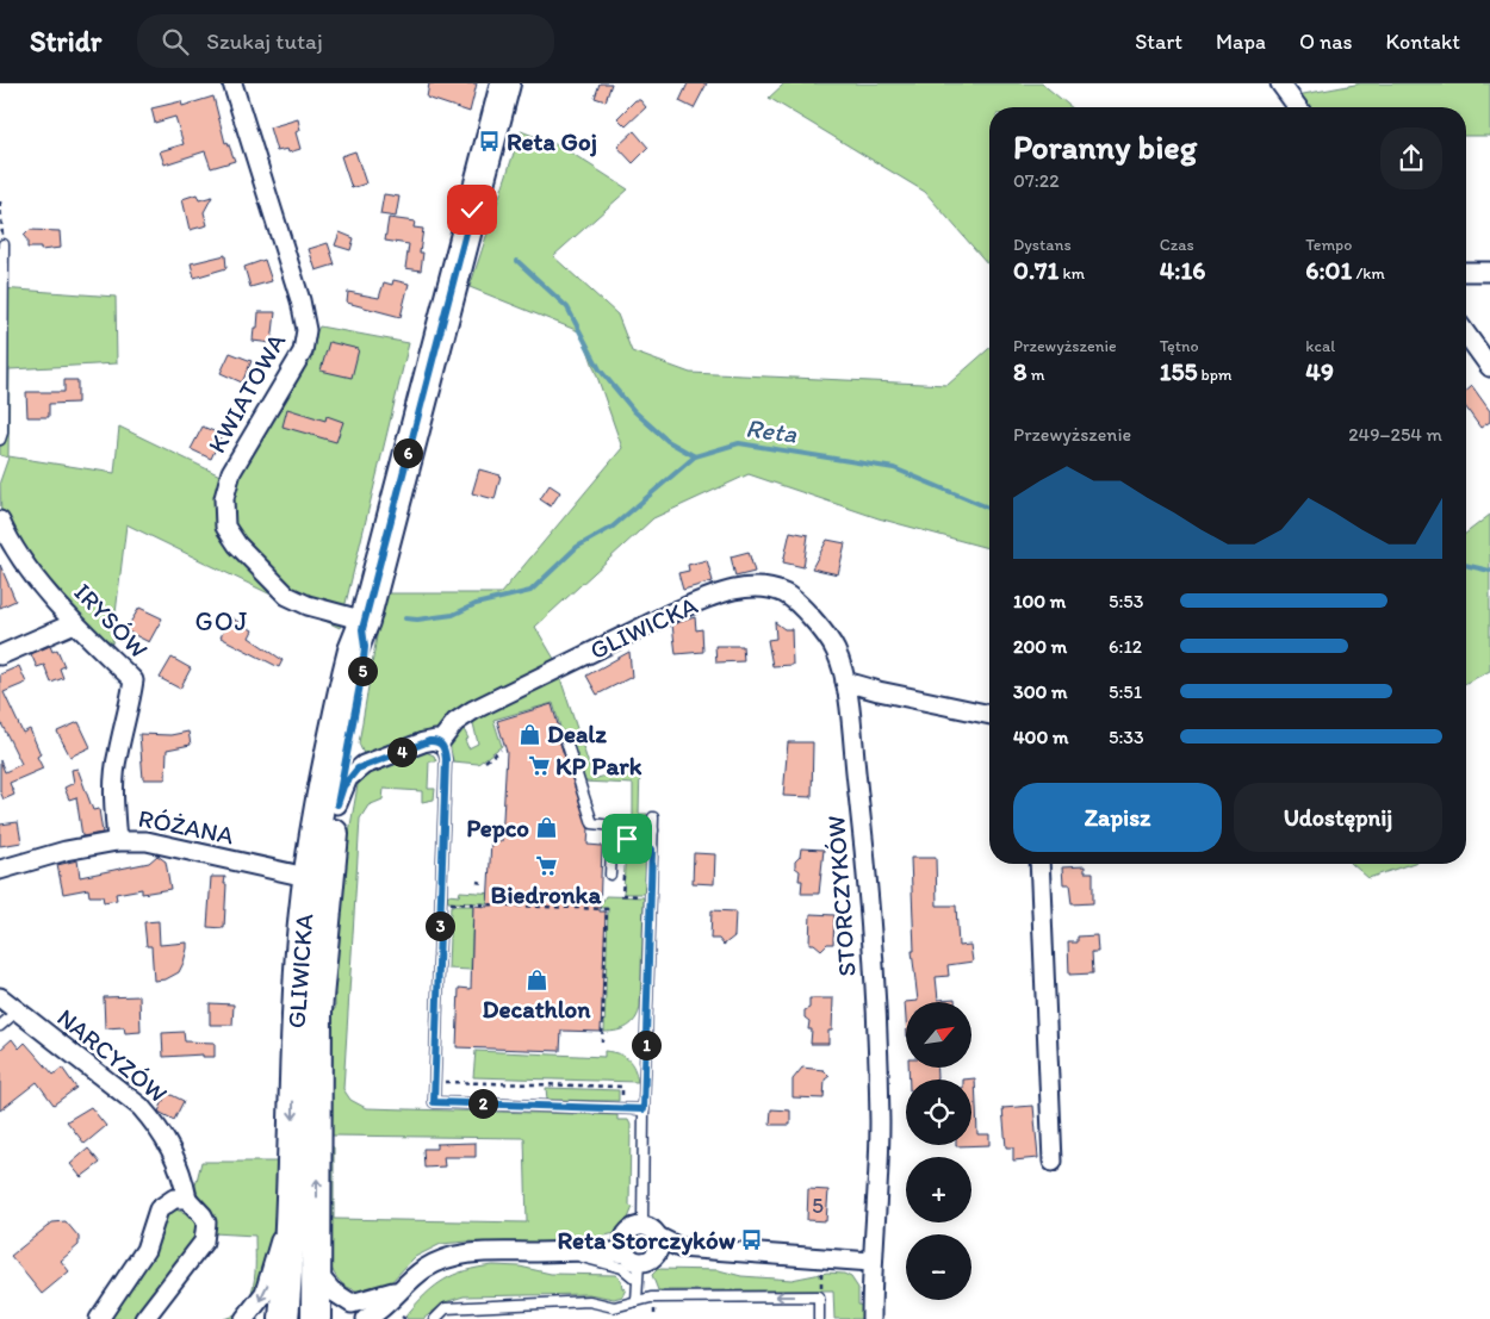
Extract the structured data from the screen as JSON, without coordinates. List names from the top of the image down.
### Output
{
  "streets": {
    "main road": ["GLIWICKA"],
    "street": [
      "KWIATOWA",
      "IRYSÓW",
      "RÓŻANA",
      "STORCZYKÓW",
      "NARCYZÓW"
    ]
  },
  "crossings": [
    ["KWIATOWA", "GLIWICKA"],
    ["IRYSÓW", "RÓŻANA"],
    ["GLIWICKA", "RÓŻANA"],
    ["GLIWICKA", "STORCZYKÓW"]
  ],
  "districts": ["GOJ"],
  "water": ["Reta"],
  "places": {
    "bus stop": ["Reta Goj", "Reta Storczyków"],
    "shop": ["Dealz", "Pepco", "Decathlon"],
    "supermarket": ["KP Park", "Biedronka"]
  },
  "house_numbers": ["5"],
  "north": "top right",
  "page": {
    "header": "Stridr",
    "search": "Szukaj tutaj",
    "nav": [
      "Start",
      "Mapa",
      "O nas",
      "Kontakt"
    ],
    "heading": ["Poranny bieg", "07:22"],
    "stats": [
      ["Dystans", "0.71 km"],
      ["Czas", "4:16"],
      ["Tempo", "6:01 /km"],
      ["Przewyższenie", "8 m"],
      ["Tętno", "155 bpm"],
      ["kcal", "49"]
    ],
    "chart": ["Przewyższenie", "249–254 m"],
    "pins": [
      "6",
      "5",
      "4",
      "3",
      "1",
      "2"
    ],
    "list": [
      {
        "name": "100 m",
        "note": "5:53"
      },
      {
        "name": "200 m",
        "note": "6:12"
      },
      {
        "name": "300 m",
        "note": "5:51"
      },
      {
        "name": "400 m",
        "note": "5:33"
      }
    ],
    "buttons": ["Zapisz", "Udostępnij"],
    "map_buttons": ["+", "−"]
  }
}
